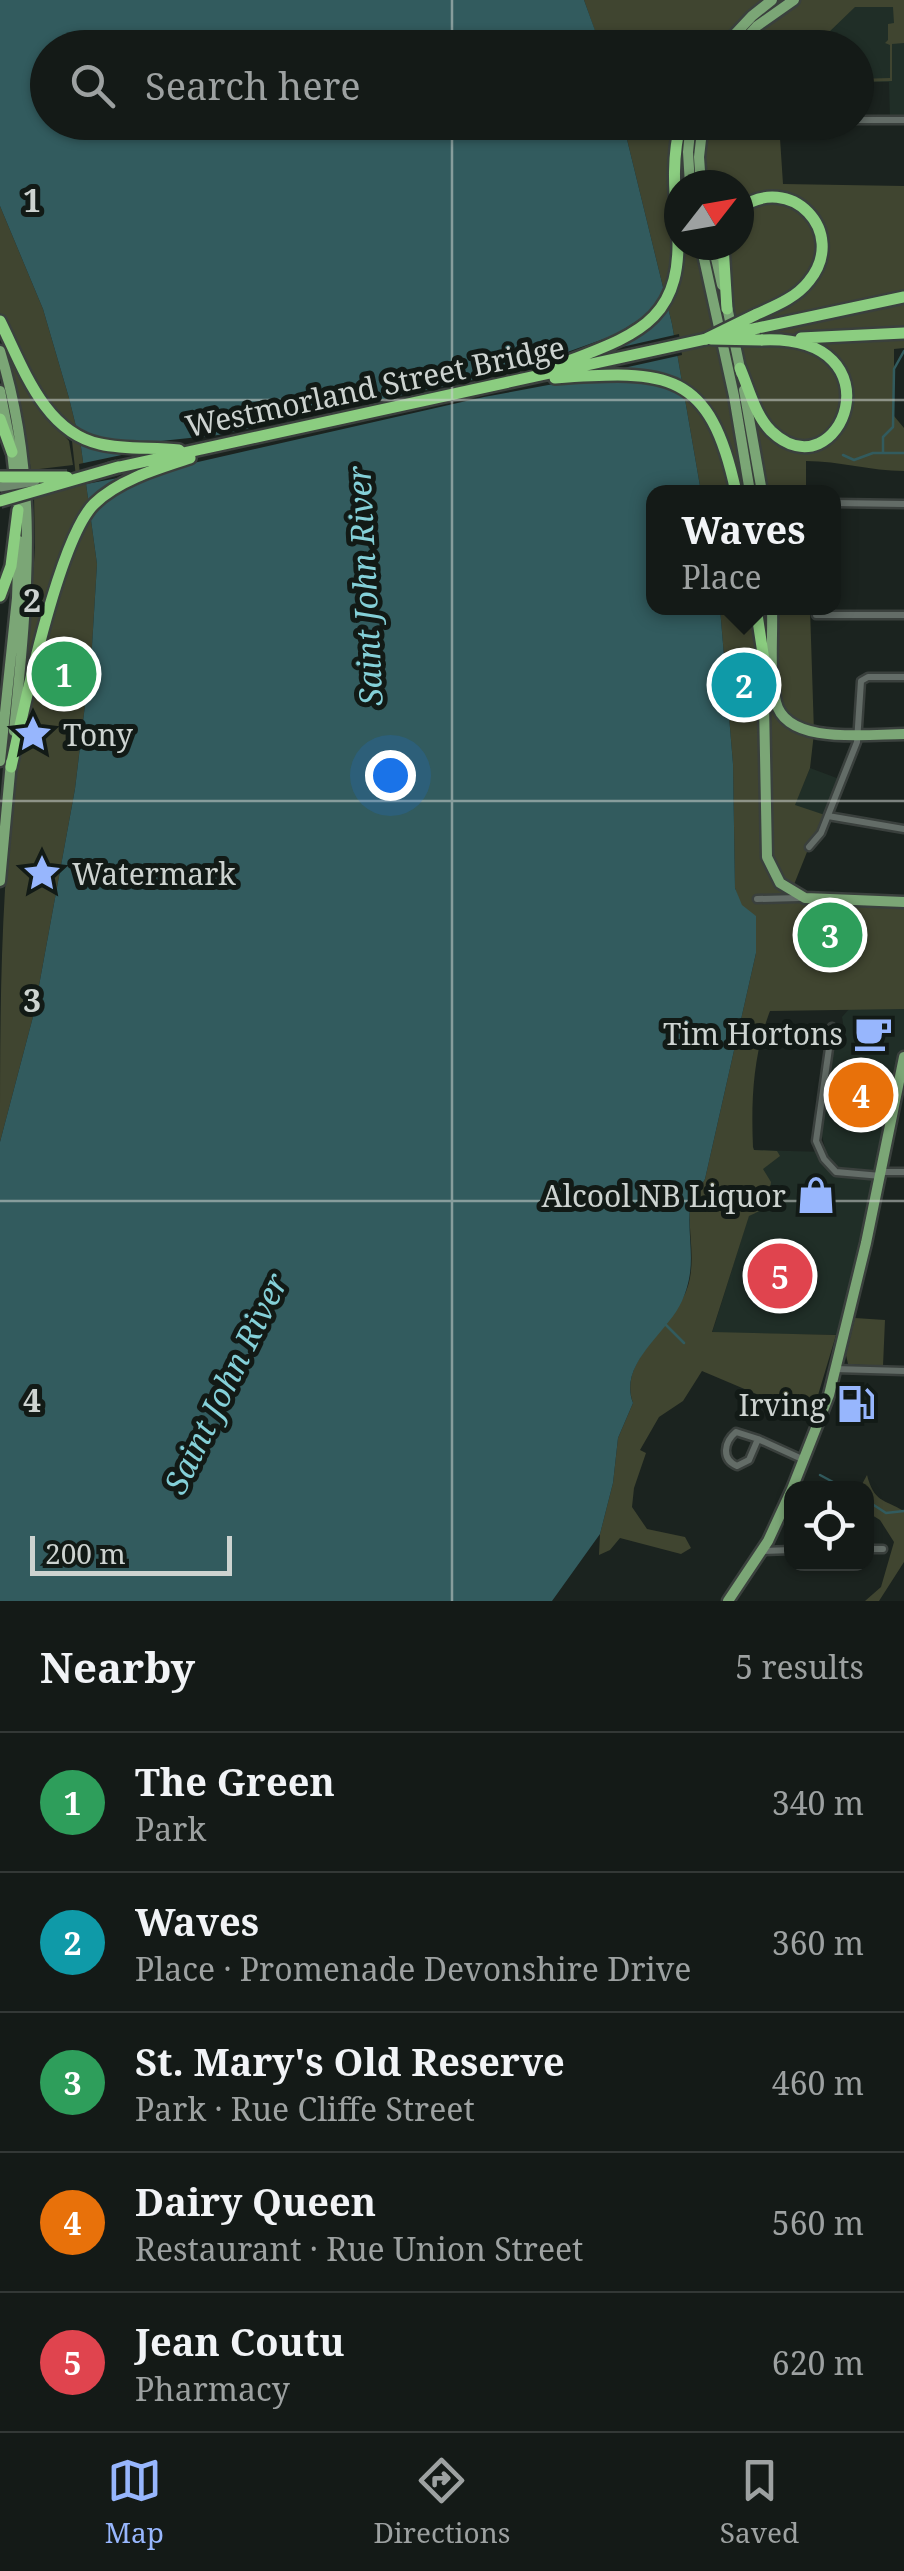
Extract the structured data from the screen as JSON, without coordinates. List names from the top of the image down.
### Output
{
  "streets": {
    "highway": ["Westmorland Street Bridge"]
  },
  "water": ["Saint John River"],
  "places": {
    "place": ["Tony", "Watermark"],
    "cafe": ["Tim Hortons"],
    "shop": ["Alcool NB Liquor"],
    "fuel station": ["Irving"]
  },
  "scale_bar": "200 m",
  "north": "top right",
  "page": {
    "search": "Search here",
    "popup": ["Waves", "Place"],
    "pins": [
      "1",
      "2",
      "3",
      "4",
      "5"
    ],
    "scale": "200 m",
    "heading": ["Nearby", "5 results"],
    "list": [
      {
        "mark": "1",
        "name": "The Green",
        "note": "Park",
        "value": "340 m"
      },
      {
        "mark": "2",
        "name": "Waves",
        "note": "Place · Promenade Devonshire Drive",
        "value": "360 m"
      },
      {
        "mark": "3",
        "name": "St. Mary's Old Reserve",
        "note": "Park · Rue Cliffe Street",
        "value": "460 m"
      },
      {
        "mark": "4",
        "name": "Dairy Queen",
        "note": "Restaurant · Rue Union Street",
        "value": "560 m"
      },
      {
        "mark": "5",
        "name": "Jean Coutu",
        "note": "Pharmacy",
        "value": "620 m"
      }
    ],
    "nav": ["Map", "Directions", "Saved"]
  },
  "grid": {
    "rows": [
      "1",
      "2",
      "3",
      "4"
    ]
  }
}
